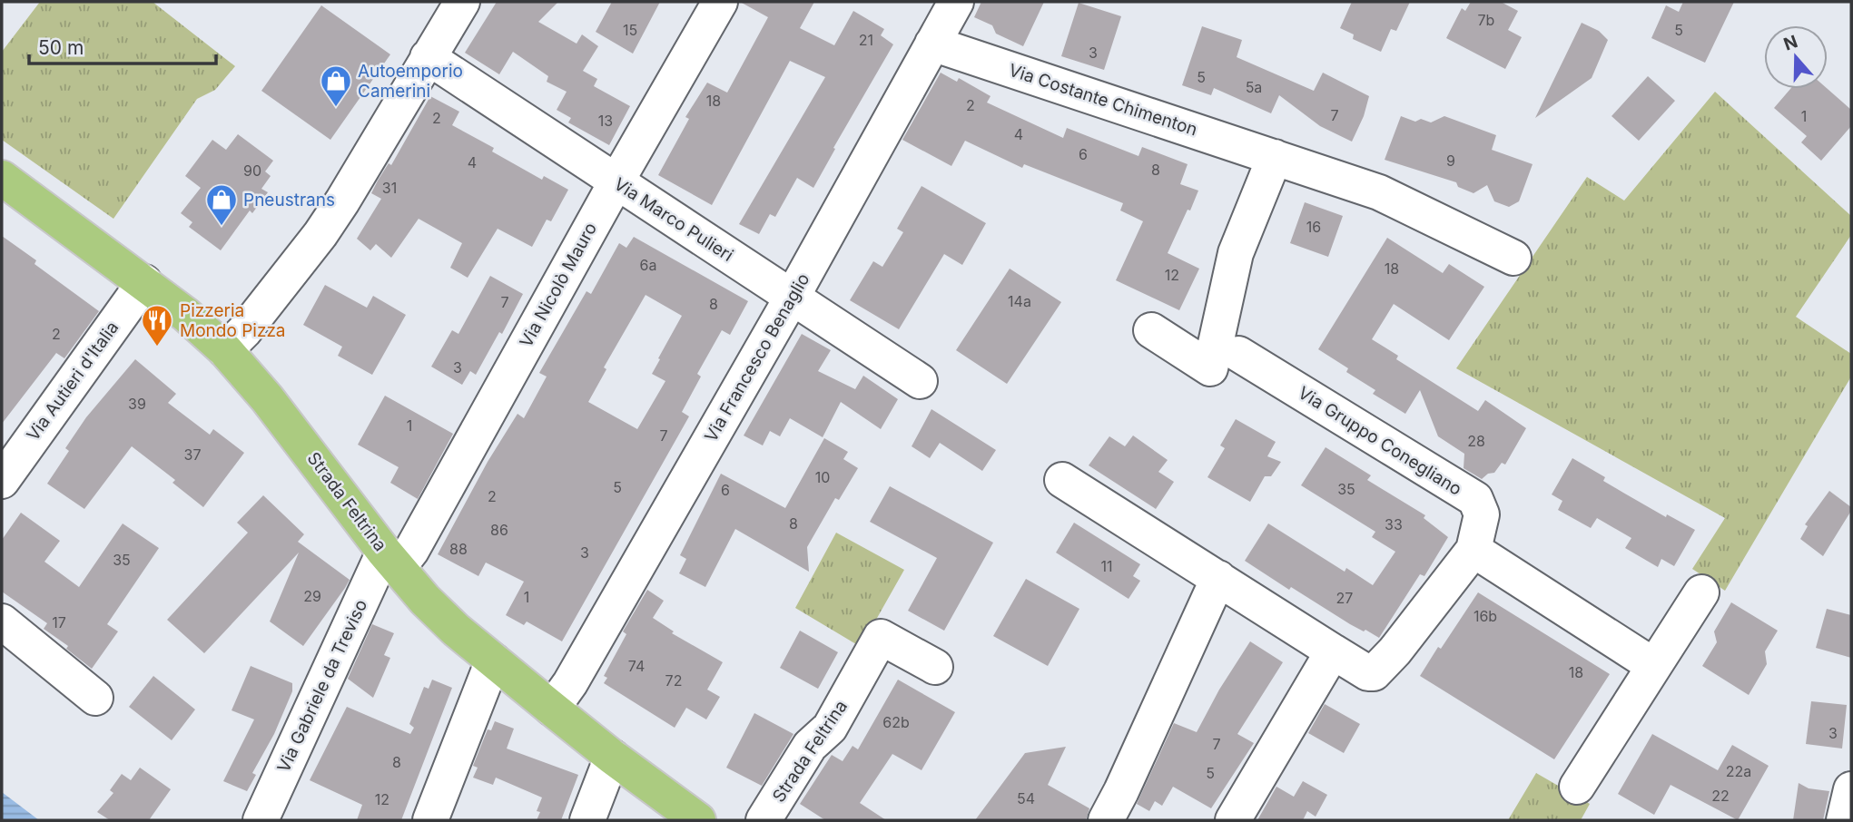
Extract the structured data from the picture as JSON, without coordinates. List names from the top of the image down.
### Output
{
  "streets": {
    "main road": ["Strada Feltrina"],
    "street": [
      "Via Costante Chimenton",
      "Via Marco Pulieri",
      "Via Nicolò Mauro",
      "Via Francesco Benaglio",
      "Via Autieri d'Italia",
      "Via Gruppo Conegliano",
      "Via Gabriele da Treviso"
    ]
  },
  "crossings": [
    ["Via Costante Chimenton", "Via Francesco Benaglio"],
    ["Via Marco Pulieri", "Via Nicolò Mauro"],
    ["Via Marco Pulieri", "Via Francesco Benaglio"],
    ["Via Nicolò Mauro", "Strada Feltrina"],
    ["Via Nicolò Mauro", "Via Gabriele da Treviso"],
    ["Via Francesco Benaglio", "Strada Feltrina"],
    ["Via Autieri d'Italia", "Strada Feltrina"],
    ["Strada Feltrina", "Via Gabriele da Treviso"]
  ],
  "places": {
    "shop": ["Autoemporio Camerini", "Pneustrans"],
    "restaurant": ["Pizzeria Mondo Pizza"]
  },
  "house_numbers": [
    "7b",
    "15",
    "5",
    "21",
    "3",
    "5",
    "5a",
    "18",
    "2",
    "7",
    "1",
    "2",
    "13",
    "4",
    "6",
    "9",
    "4",
    "8",
    "90",
    "31",
    "16",
    "6a",
    "18",
    "12",
    "14a",
    "7",
    "8",
    "2",
    "3",
    "39",
    "1",
    "7",
    "28",
    "37",
    "10",
    "5",
    "35",
    "6",
    "2",
    "8",
    "33",
    "86",
    "88",
    "3",
    "35",
    "11",
    "29",
    "1",
    "27",
    "16b",
    "17",
    "74",
    "18",
    "72",
    "62b",
    "3",
    "7",
    "8",
    "22a",
    "5",
    "22",
    "54",
    "12"
  ],
  "scale_bar": "50 m",
  "north": "top"
}
